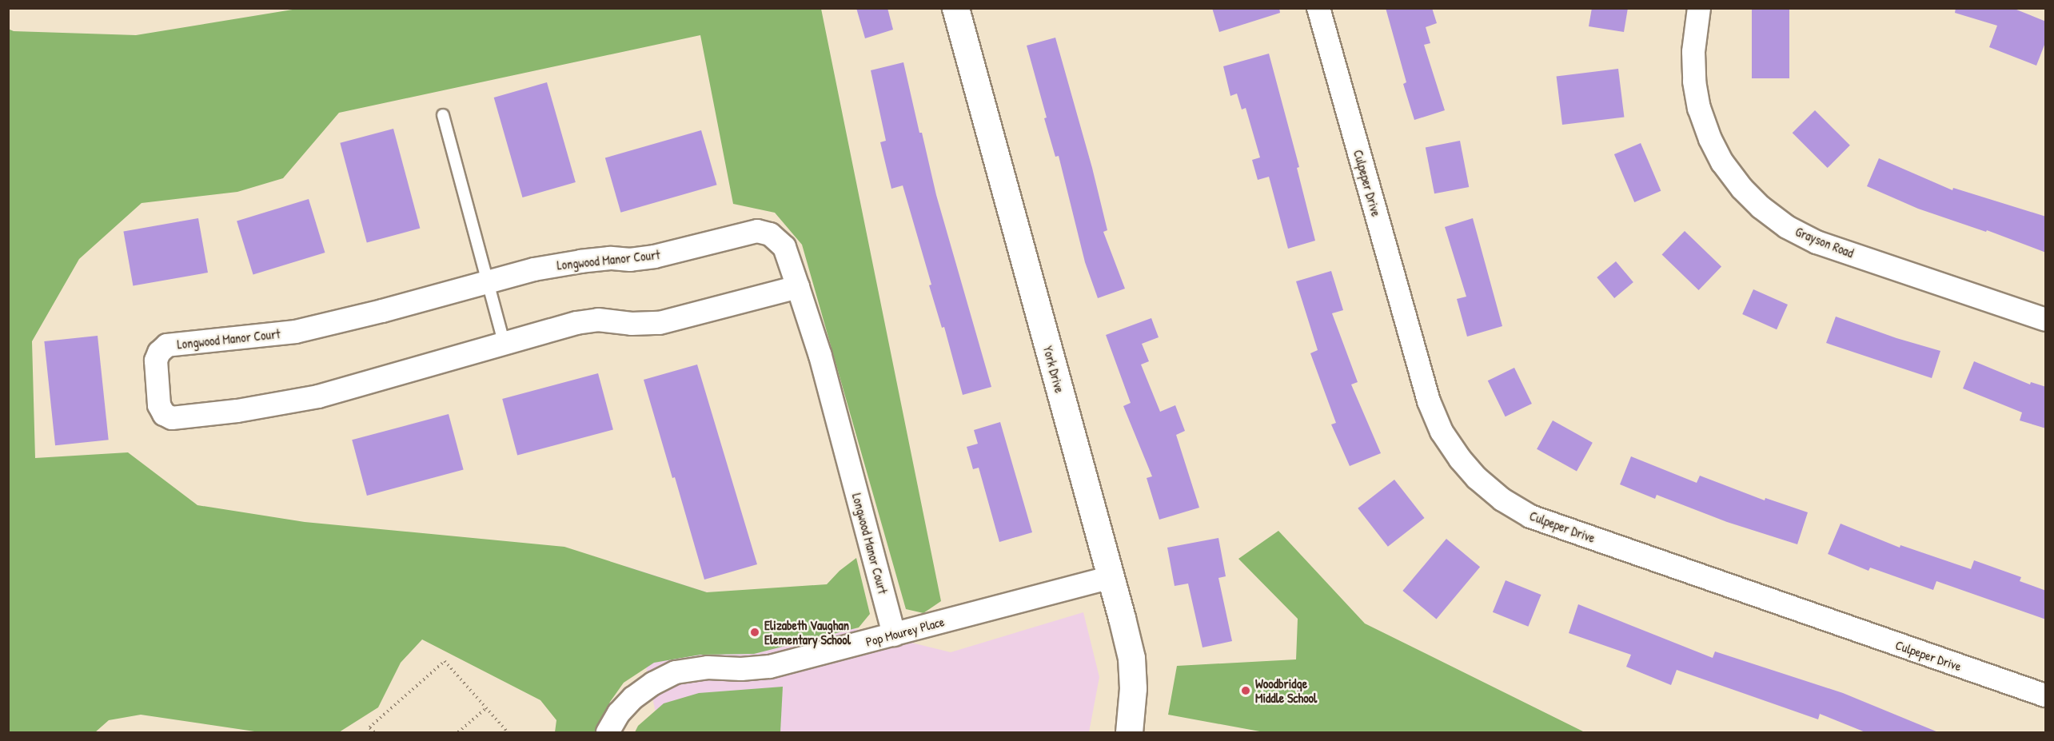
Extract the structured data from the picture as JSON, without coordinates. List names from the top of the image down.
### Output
{
  "streets": {
    "street": [
      "Culpeper Drive",
      "Grayson Road",
      "Longwood Manor Court",
      "York Drive",
      "Pop Mourey Place"
    ]
  },
  "crossings": [
    ["Longwood Manor Court", "Pop Mourey Place"],
    ["York Drive", "Pop Mourey Place"]
  ],
  "places": ["Elizabeth Vaughan Elementary School", "Woodbridge Middle School"]
}
